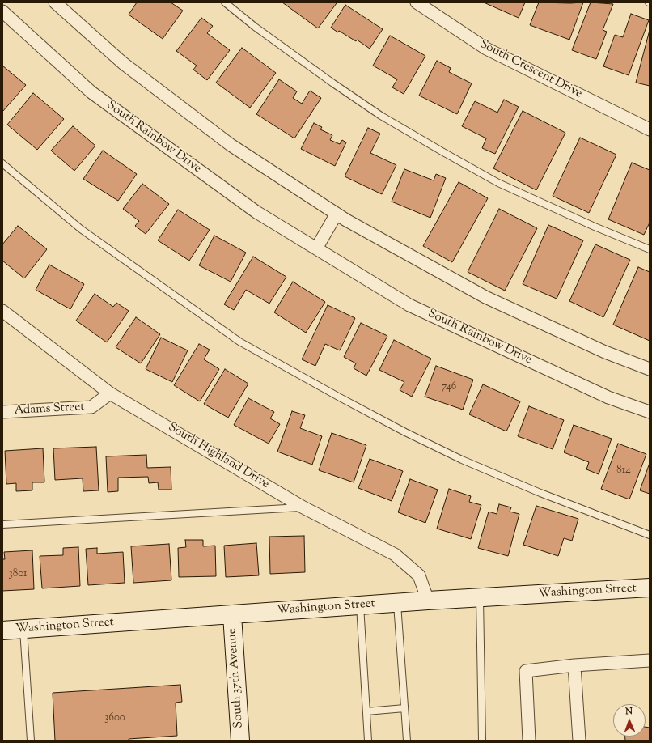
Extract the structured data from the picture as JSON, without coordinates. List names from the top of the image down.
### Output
{
  "streets": {
    "street": [
      "South Crescent Drive",
      "South Rainbow Drive",
      "Adams Street",
      "South Highland Drive",
      "Washington Street",
      "South 37th Avenue"
    ]
  },
  "crossings": [
    ["Adams Street", "South Highland Drive"],
    ["South Highland Drive", "Washington Street"],
    ["Washington Street", "South 37th Avenue"]
  ],
  "house_numbers": [
    "746",
    "814",
    "3801",
    "3600"
  ],
  "north": "top"
}
